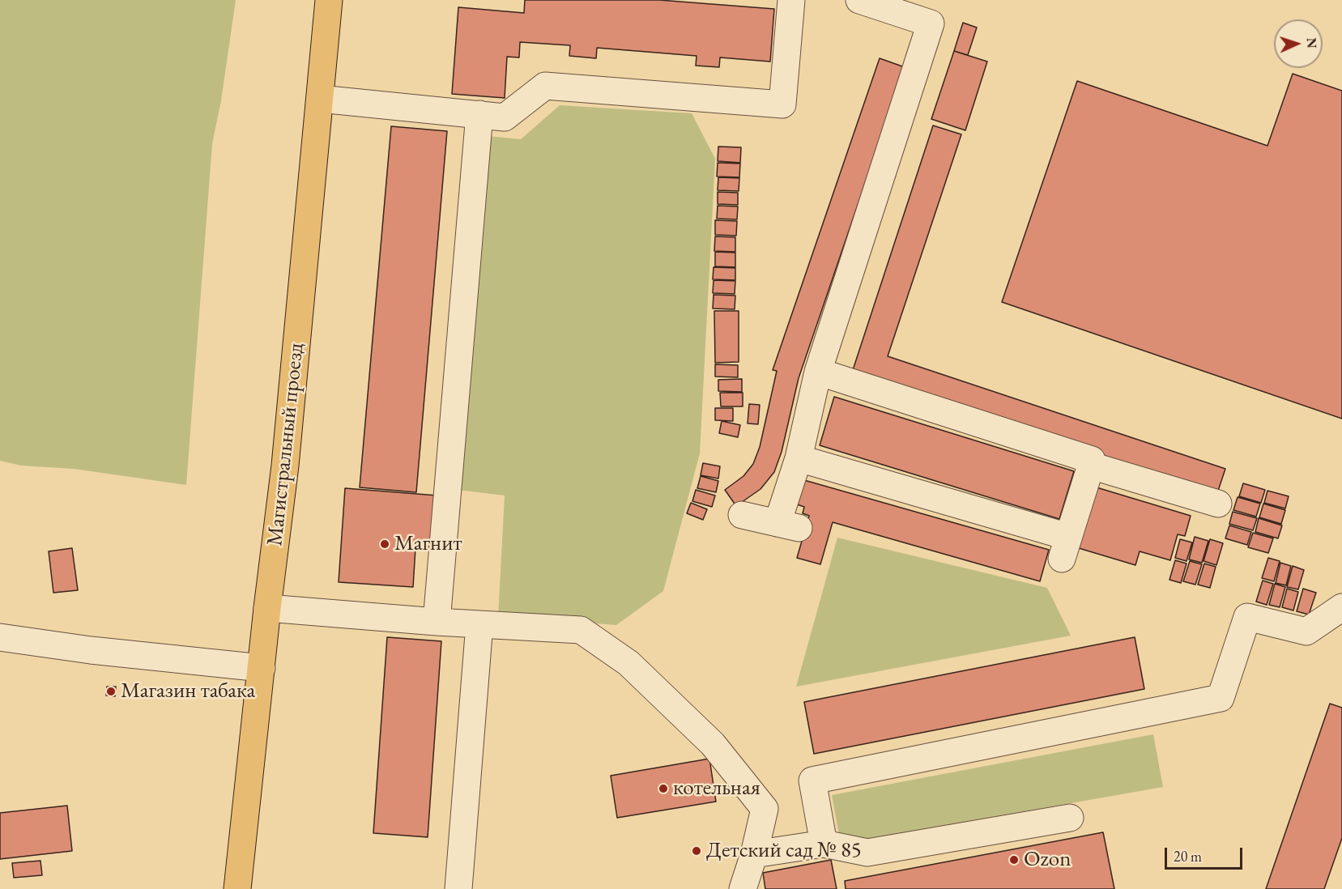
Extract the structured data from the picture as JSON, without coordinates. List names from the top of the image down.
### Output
{
  "streets": {
    "main road": ["Магистральный проезд"]
  },
  "places": [
    "Магнит",
    "Магазин табака",
    "котельная",
    "Детский сад № 85",
    "Ozon"
  ],
  "scale_bar": "20 m",
  "north": "right"
}
